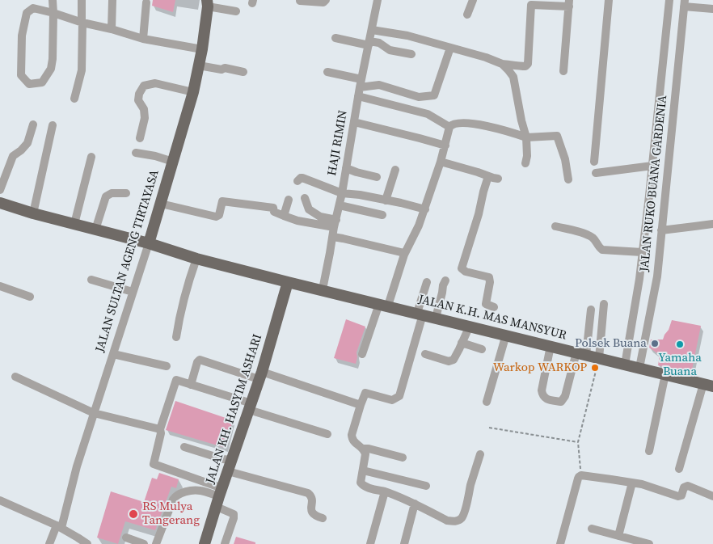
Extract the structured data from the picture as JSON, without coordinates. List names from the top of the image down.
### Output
{
  "streets": {
    "main road": ["JALAN SULTAN AGENG TIRTAYASA", "JALAN K.H. MAS MANSYUR", "JALAN KH. HASYIM ASHARI"],
    "street": ["HAJI RIMIN", "JALAN RUKO BUANA GARDENIA"]
  },
  "crossings": [
    ["HAJI RIMIN", "JALAN K.H. MAS MANSYUR"],
    ["JALAN RUKO BUANA GARDENIA", "JALAN K.H. MAS MANSYUR"],
    ["JALAN SULTAN AGENG TIRTAYASA", "JALAN K.H. MAS MANSYUR"],
    ["JALAN K.H. MAS MANSYUR", "JALAN KH. HASYIM ASHARI"]
  ],
  "places": [
    "Polsek Buana",
    "Yamaha Buana",
    "Warkop WARKOP",
    "RS Mulya Tangerang"
  ]
}
